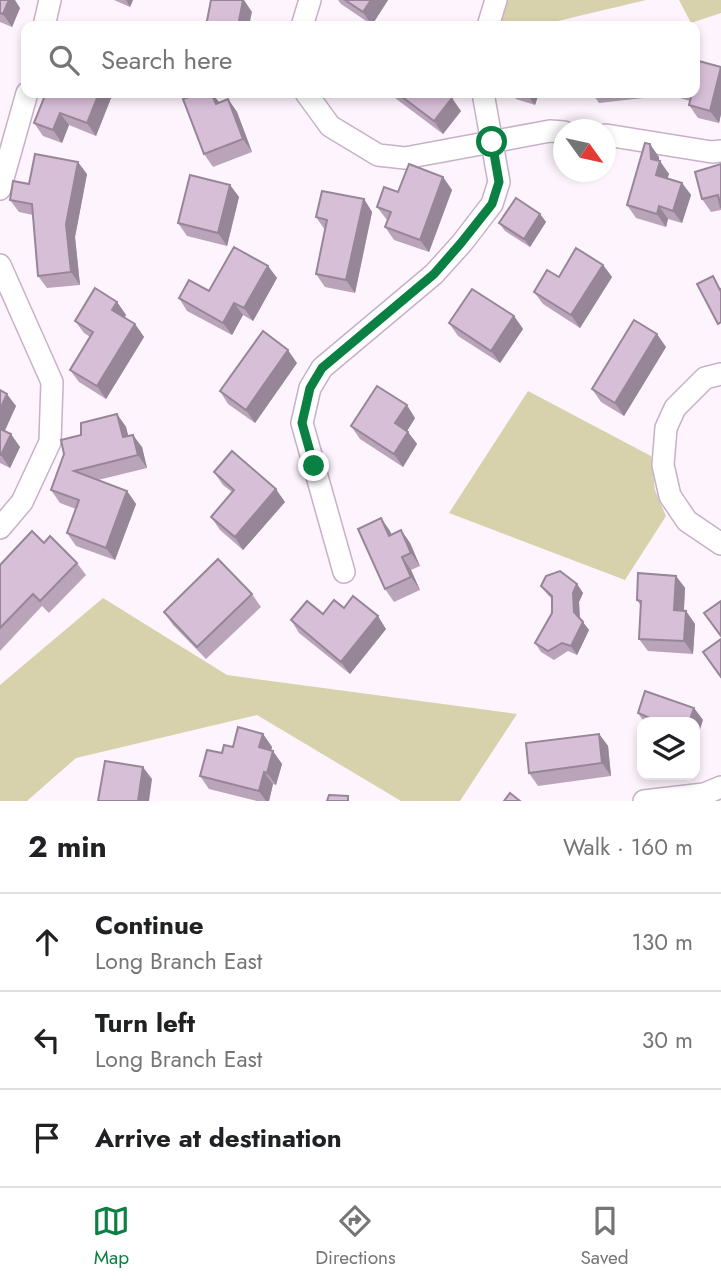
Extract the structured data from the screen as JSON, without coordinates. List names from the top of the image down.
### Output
{
  "north": "bottom right",
  "page": {
    "search": "Search here",
    "heading": ["2 min", "Walk · 160 m"],
    "list": [
      ["Continue", "Long Branch East", "130 m"],
      ["Turn left", "Long Branch East", "30 m"],
      "Arrive at destination"
    ],
    "nav": ["Map", "Directions", "Saved"]
  }
}
